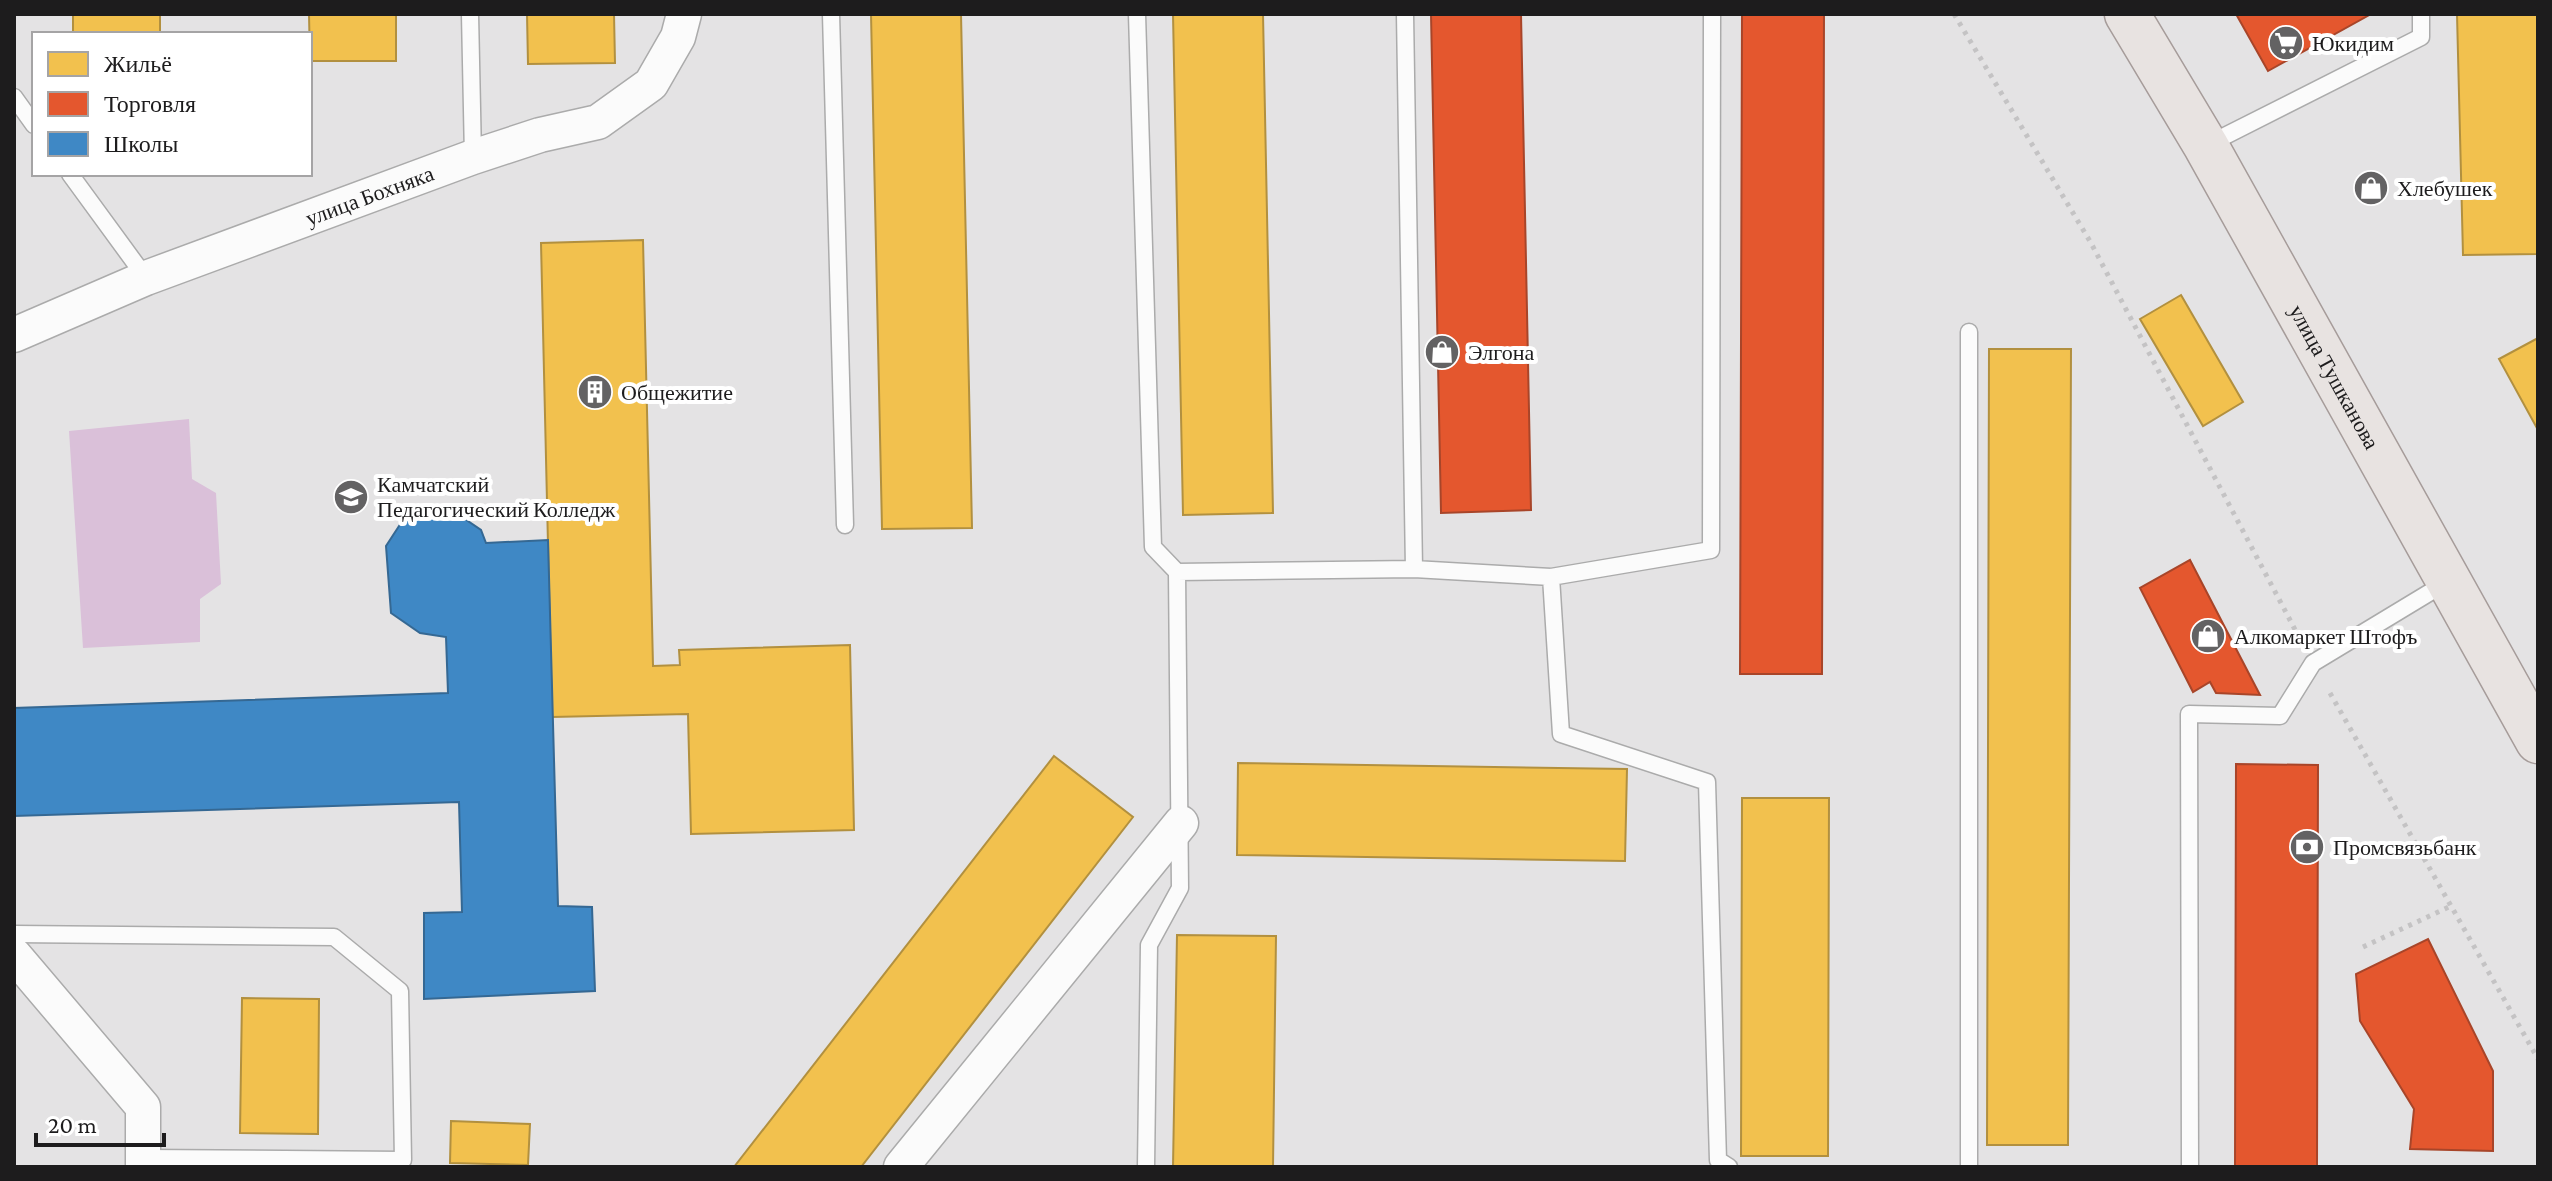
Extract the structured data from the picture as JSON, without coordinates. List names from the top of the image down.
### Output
{
  "streets": {
    "main road": ["улица Тушканова"],
    "street": ["улица Бохняка"]
  },
  "places": {
    "supermarket": ["Юкидим"],
    "shop": ["Хлебушек", "Элгона", "Алкомаркет Штофъ"],
    "building": ["Общежитие"],
    "school or university": ["Камчатский Педагогический Колледж"],
    "bank": ["Промсвязьбанк"]
  },
  "legend": ["Жильё", "Торговля", "Школы"],
  "scale_bar": "20 m"
}
